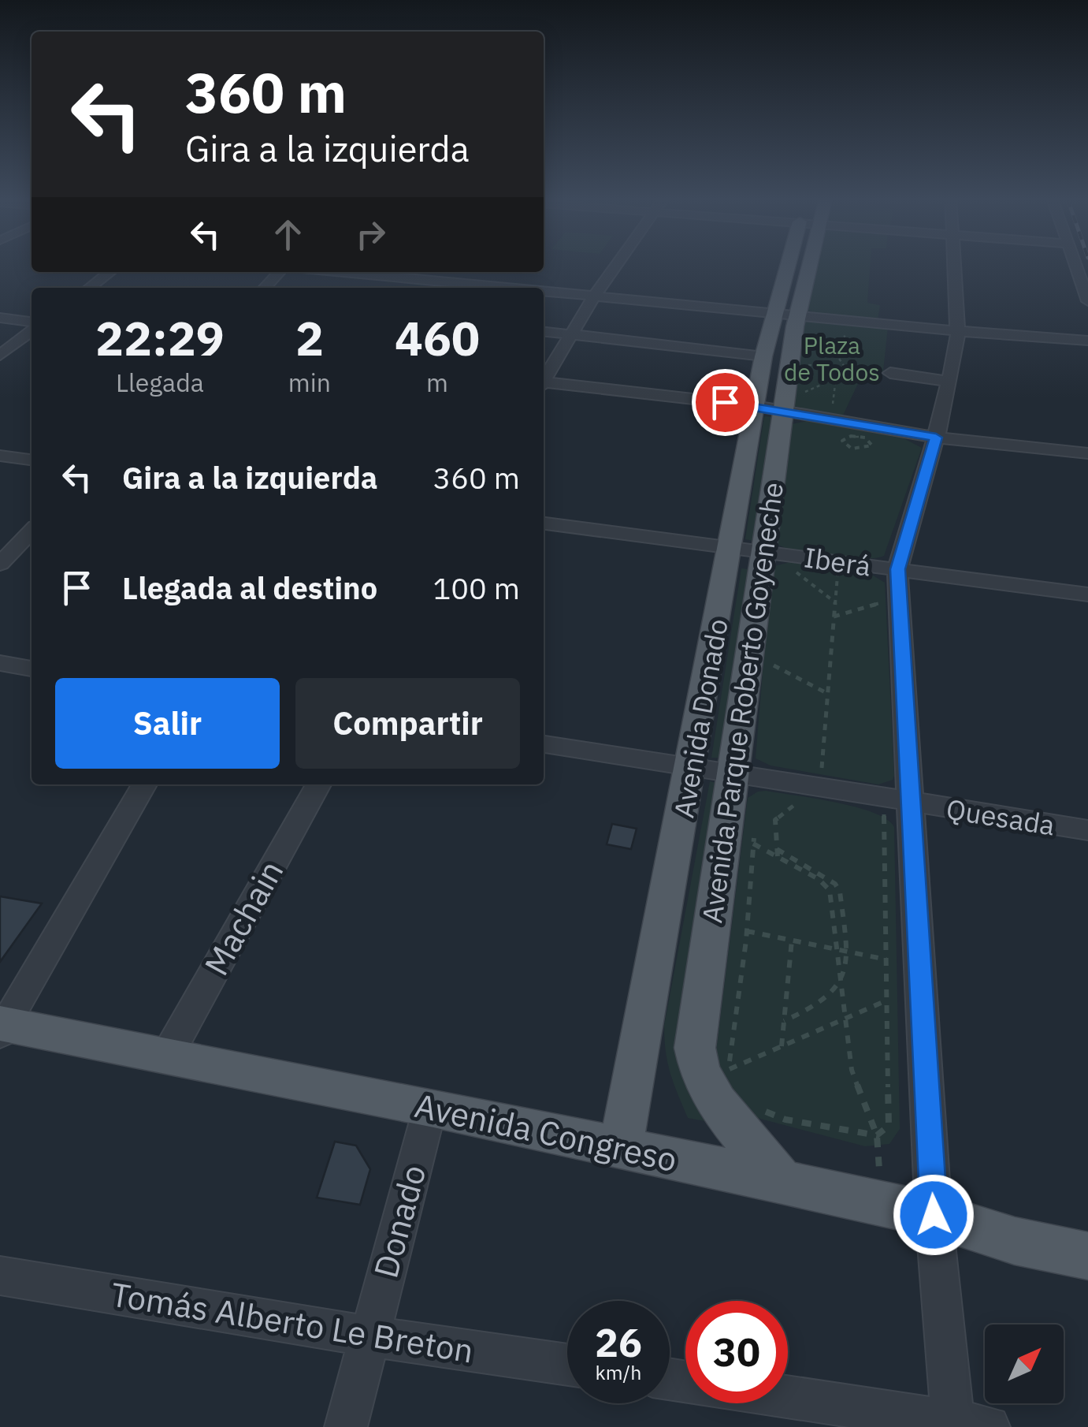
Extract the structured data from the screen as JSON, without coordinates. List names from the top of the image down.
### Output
{
  "streets": {
    "main road": ["Avenida Parque Roberto Goyeneche", "Avenida Donado", "Avenida Congreso"],
    "street": [
      "Iberá",
      "Quesada",
      "Machain",
      "Donado",
      "Tomás Alberto Le Breton"
    ]
  },
  "crossings": [
    ["Iberá", "Avenida Parque Roberto Goyeneche"],
    ["Iberá", "Avenida Donado"],
    ["Avenida Parque Roberto Goyeneche", "Quesada"],
    ["Avenida Parque Roberto Goyeneche", "Avenida Congreso"],
    ["Avenida Donado", "Quesada"],
    ["Avenida Donado", "Avenida Congreso"],
    ["Machain", "Avenida Congreso"],
    ["Avenida Congreso", "Donado"],
    ["Donado", "Tomás Alberto Le Breton"]
  ],
  "parks": ["Plaza de Todos"],
  "north": "top right",
  "page": {
    "turn": ["360 m", "Gira a la izquierda"],
    "eta": [
      "22:29",
      "Llegada",
      "2",
      "min",
      "460",
      "m"
    ],
    "list": [
      {
        "name": "Gira a la izquierda",
        "value": "360 m"
      },
      {
        "name": "Llegada al destino",
        "value": "100 m"
      }
    ],
    "buttons": ["Salir", "Compartir"],
    "speed": "26 km/h",
    "limit": "30"
  }
}
